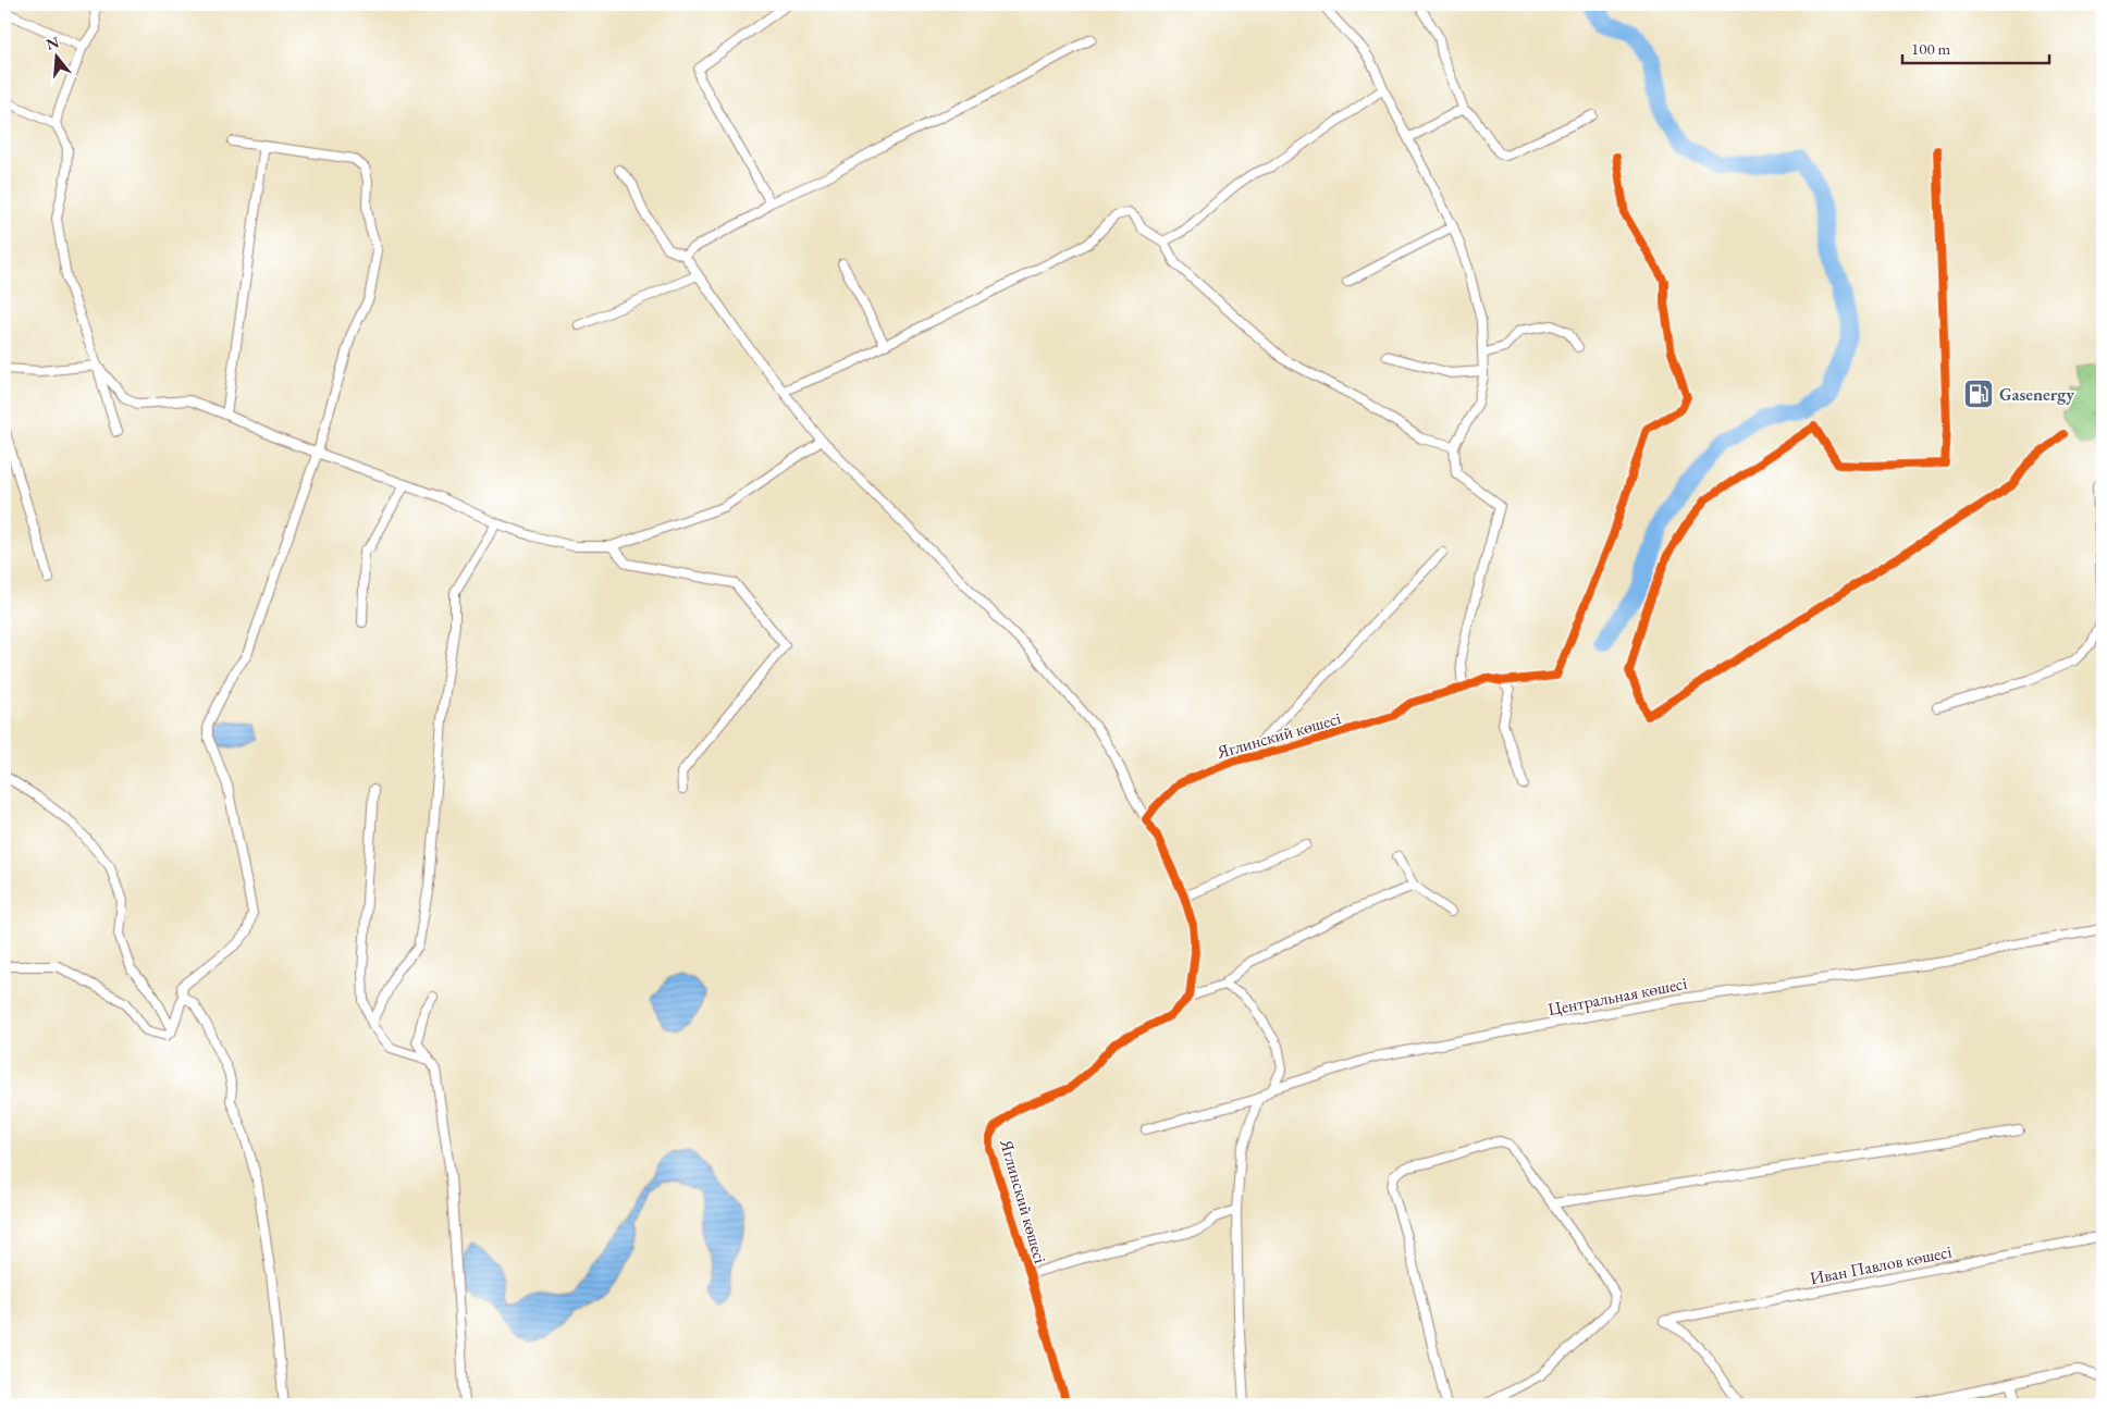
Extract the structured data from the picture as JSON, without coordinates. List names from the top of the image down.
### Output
{
  "streets": {
    "street": ["Яглинский көшесі", "Центральная көшесі", "Иван Павлов көшесі"]
  },
  "places": {
    "fuel station": ["Gasenergy"]
  },
  "scale_bar": "100 m",
  "north": "top"
}
